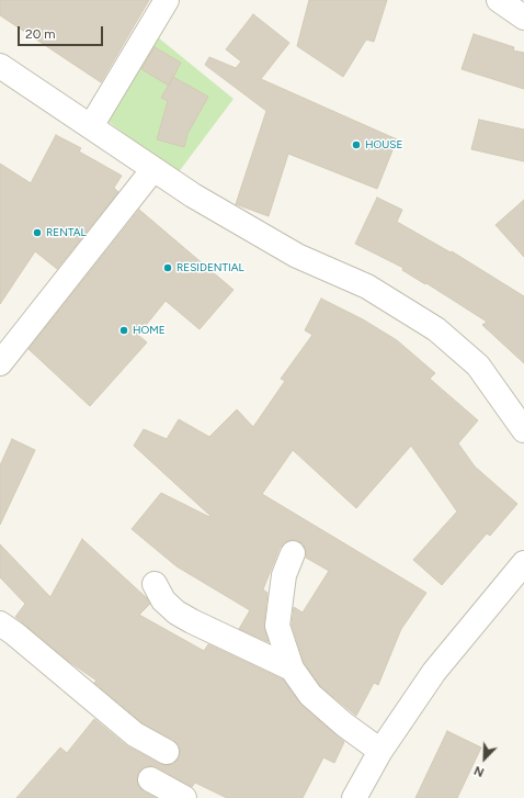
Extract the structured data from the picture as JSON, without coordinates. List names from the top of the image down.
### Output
{
  "places": [
    "HOUSE",
    "RENTAL",
    "RESIDENTIAL",
    "HOME"
  ],
  "scale_bar": "20 m",
  "north": "bottom left"
}
